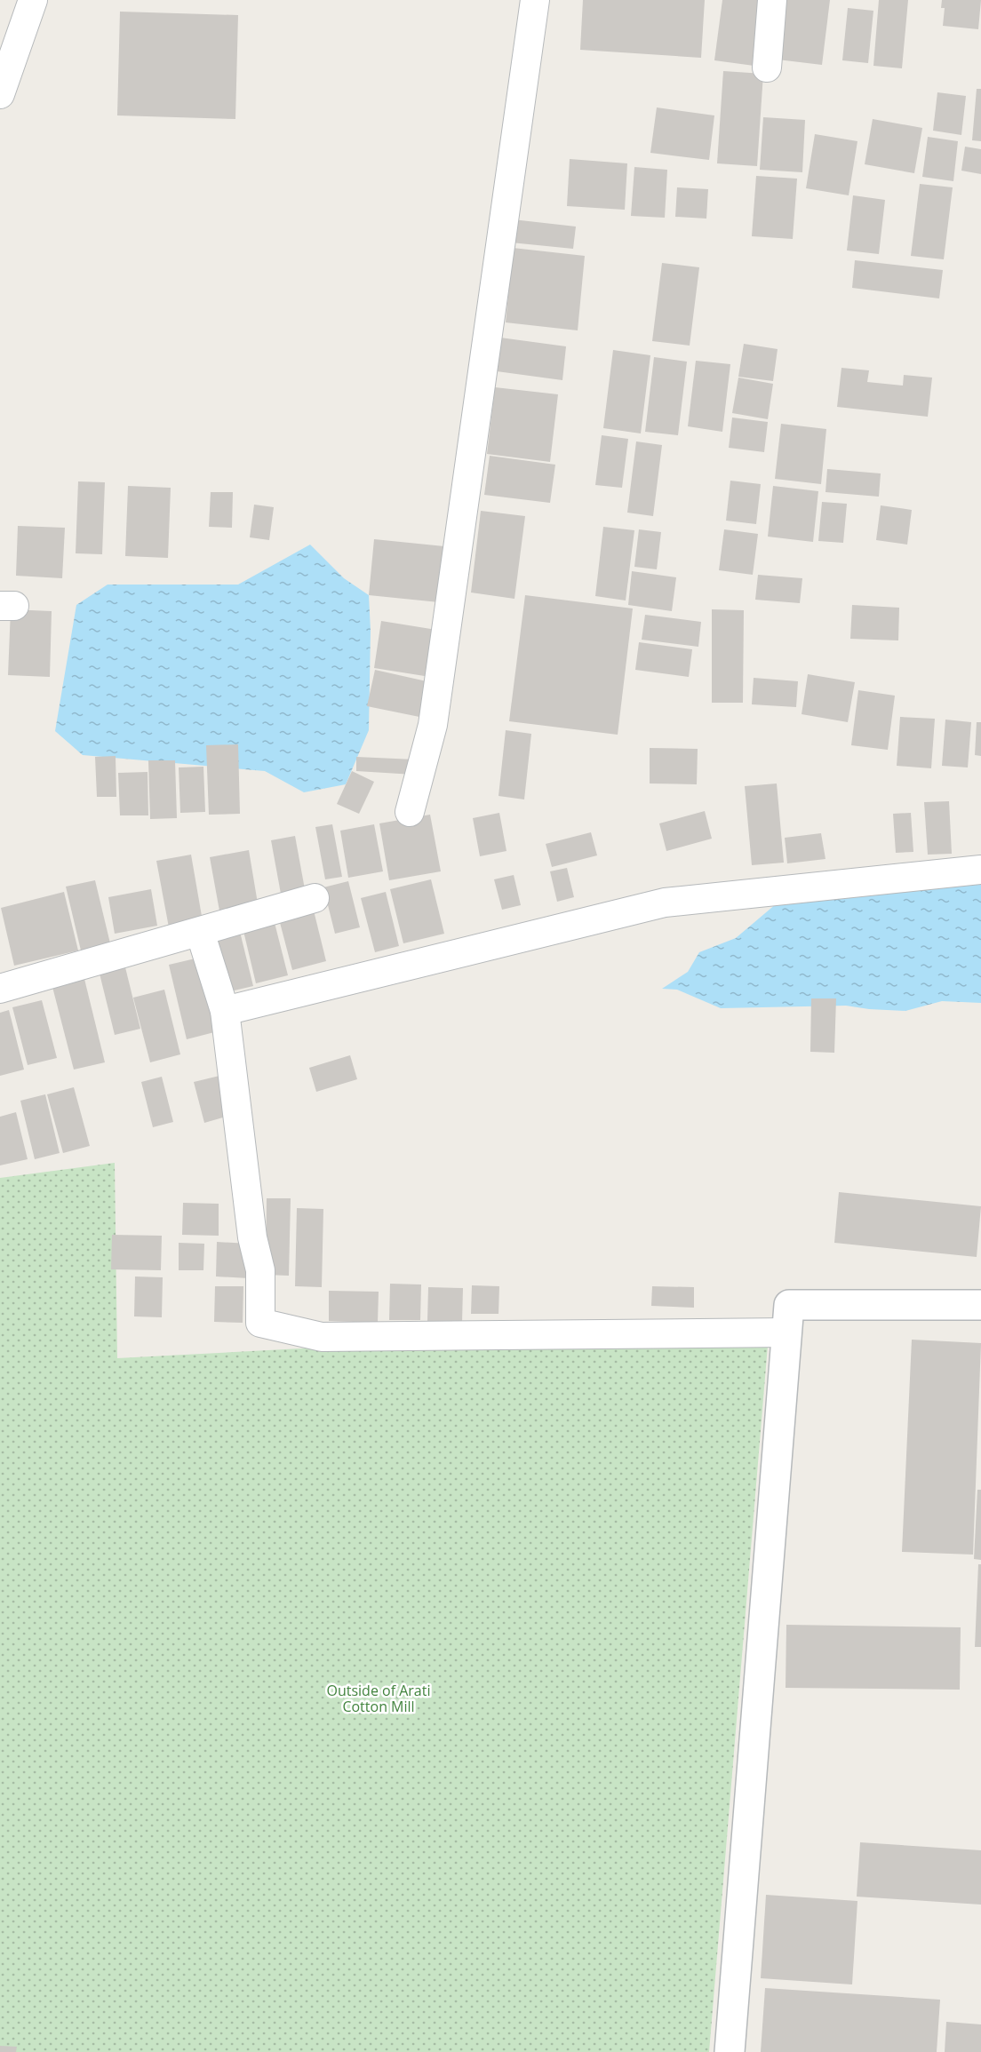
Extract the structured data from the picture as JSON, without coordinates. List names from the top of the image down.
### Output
{
  "parks": ["Outside of Arati Cotton Mill"]
}
